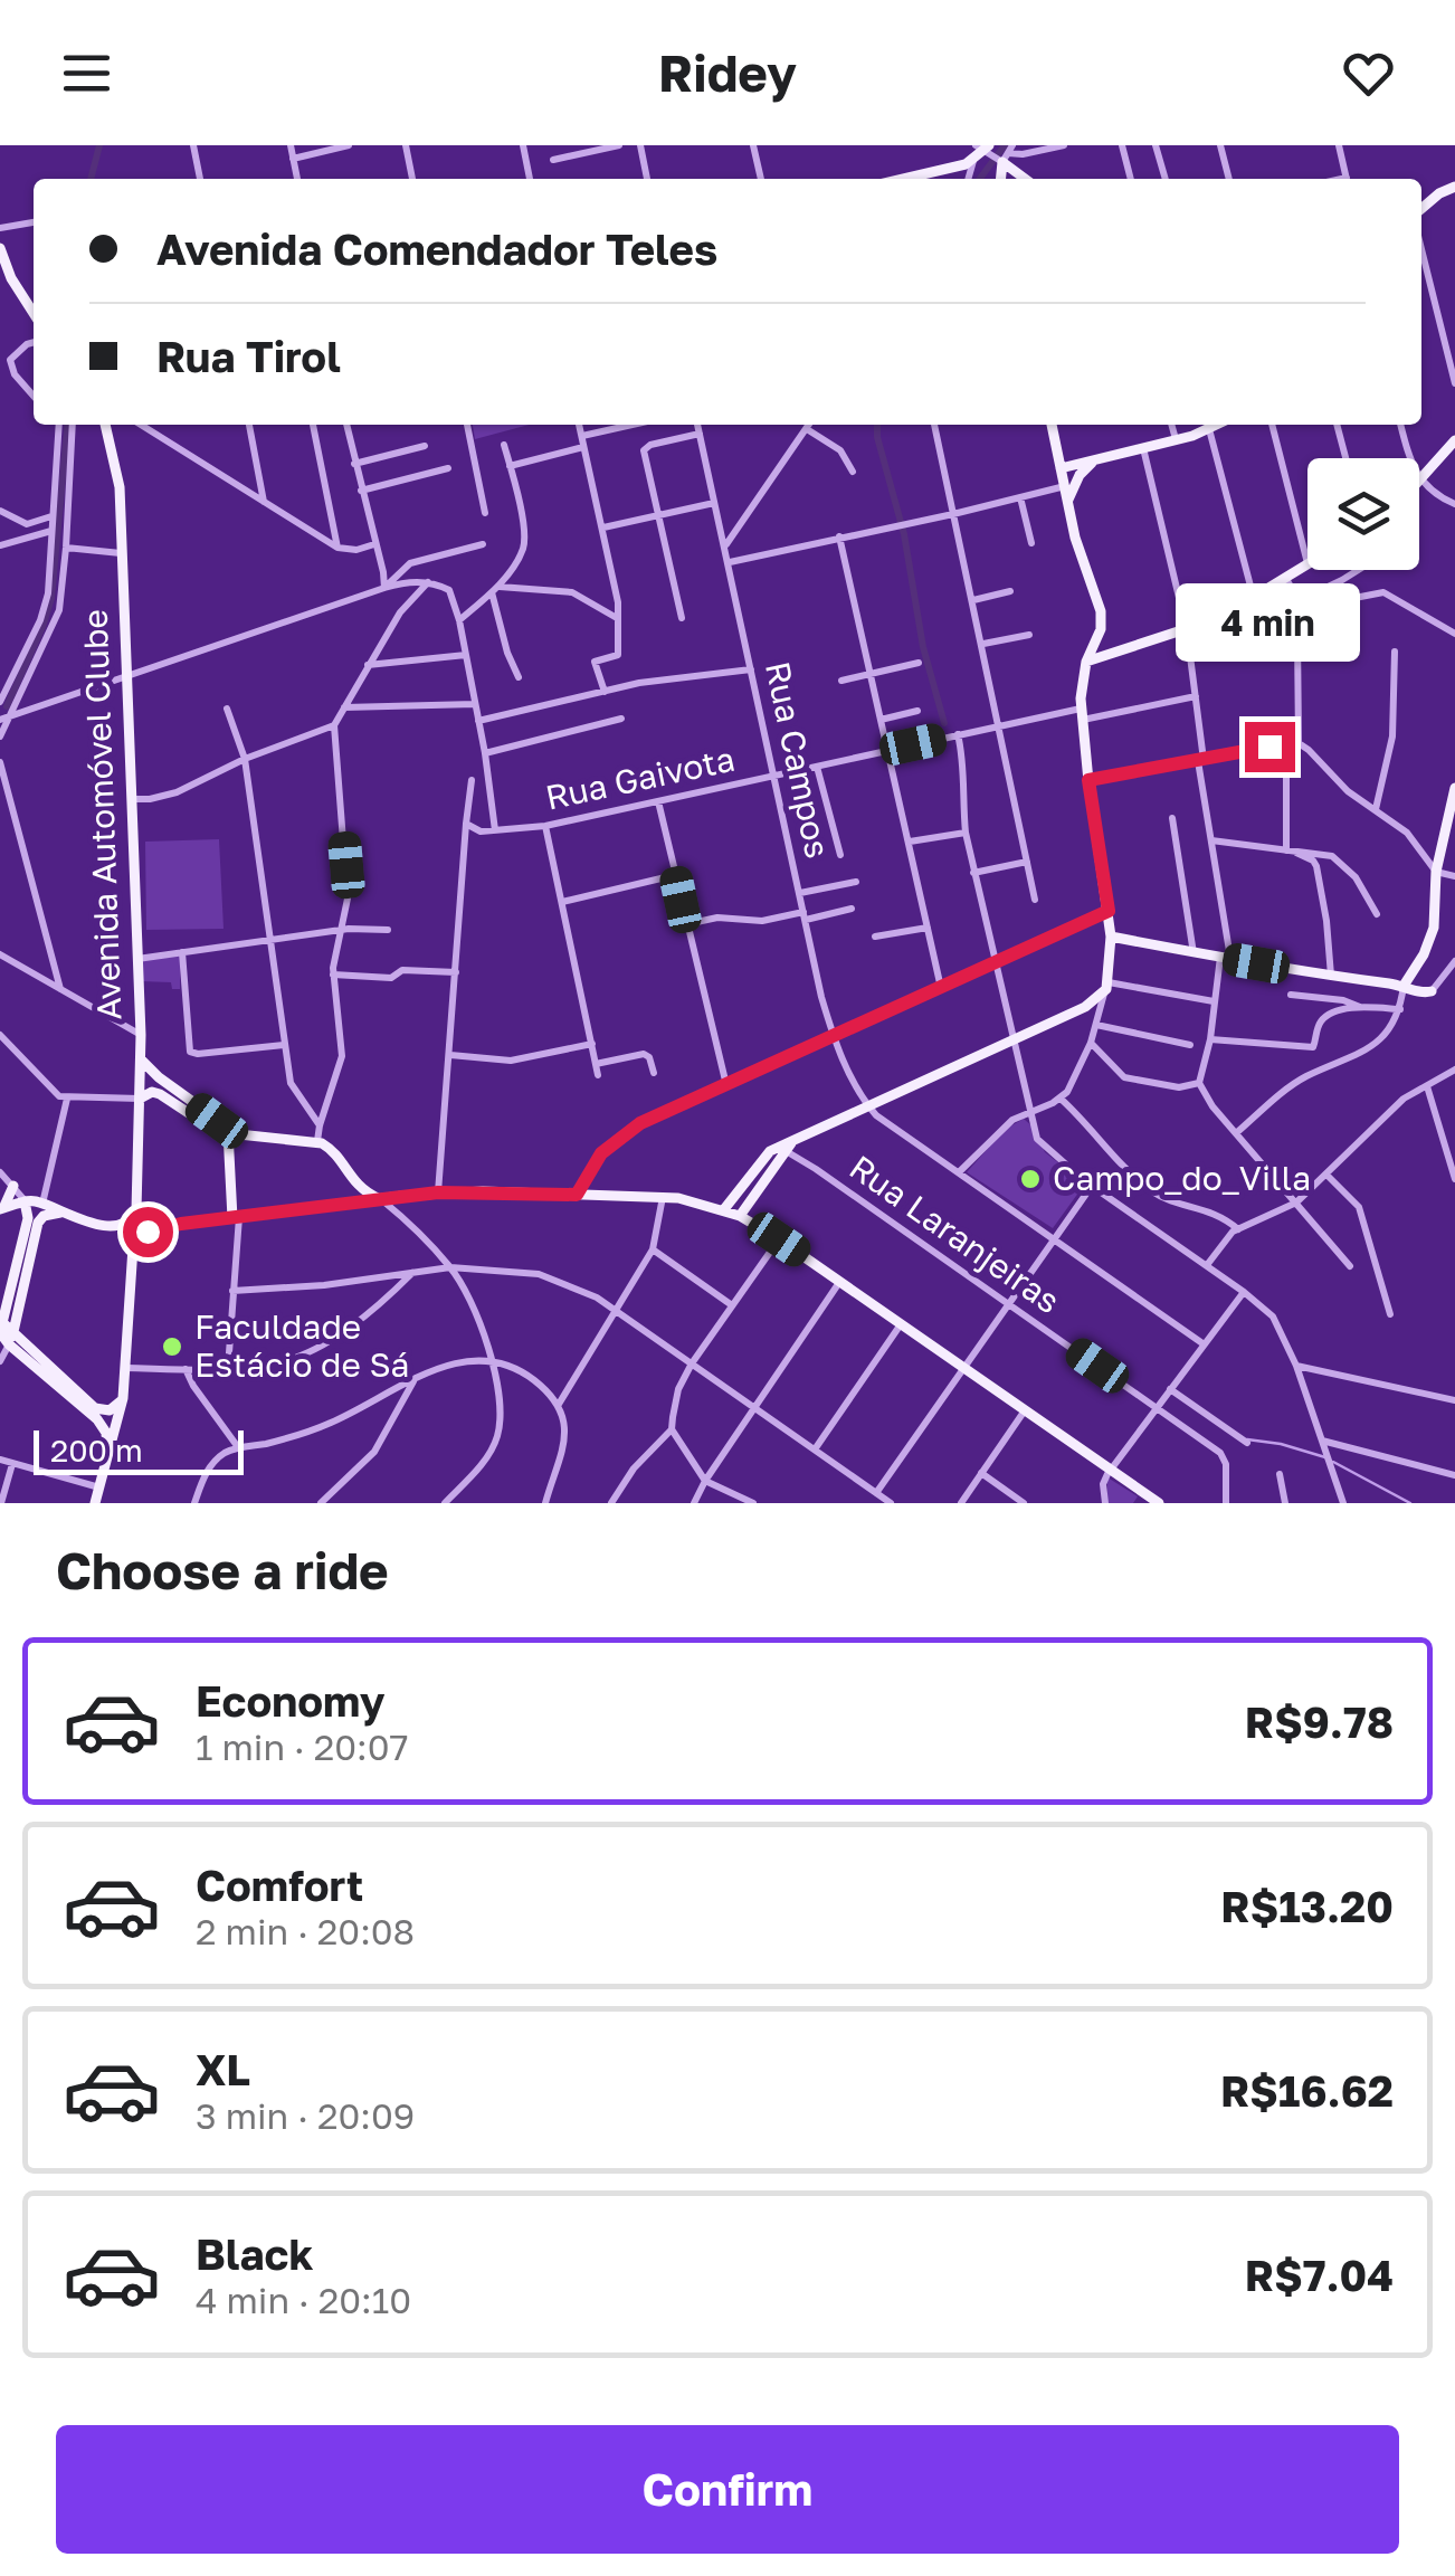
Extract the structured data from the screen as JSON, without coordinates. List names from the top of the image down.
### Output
{
  "streets": {
    "main road": ["Avenida Automóvel Clube"],
    "street": ["Rua Campos", "Rua Gaivota", "Rua Laranjeiras"]
  },
  "crossings": [
    ["Rua Campos", "Rua Gaivota"]
  ],
  "places": ["Campo_do_Villa", "Faculdade Estácio de Sá"],
  "scale_bar": "200 m",
  "page": {
    "header": "Ridey",
    "banner": ["Avenida Comendador Teles", "Rua Tirol"],
    "bubble": "4 min",
    "scale": "200 m",
    "heading": "Choose a ride",
    "list": [
      {
        "name": "Economy",
        "note": "1 min · 20:07",
        "value": "R$9.78"
      },
      {
        "name": "Comfort",
        "note": "2 min · 20:08",
        "value": "R$13.20"
      },
      {
        "name": "XL",
        "note": "3 min · 20:09",
        "value": "R$16.62"
      },
      {
        "name": "Black",
        "note": "4 min · 20:10",
        "value": "R$7.04"
      }
    ],
    "buttons": "Confirm"
  }
}
